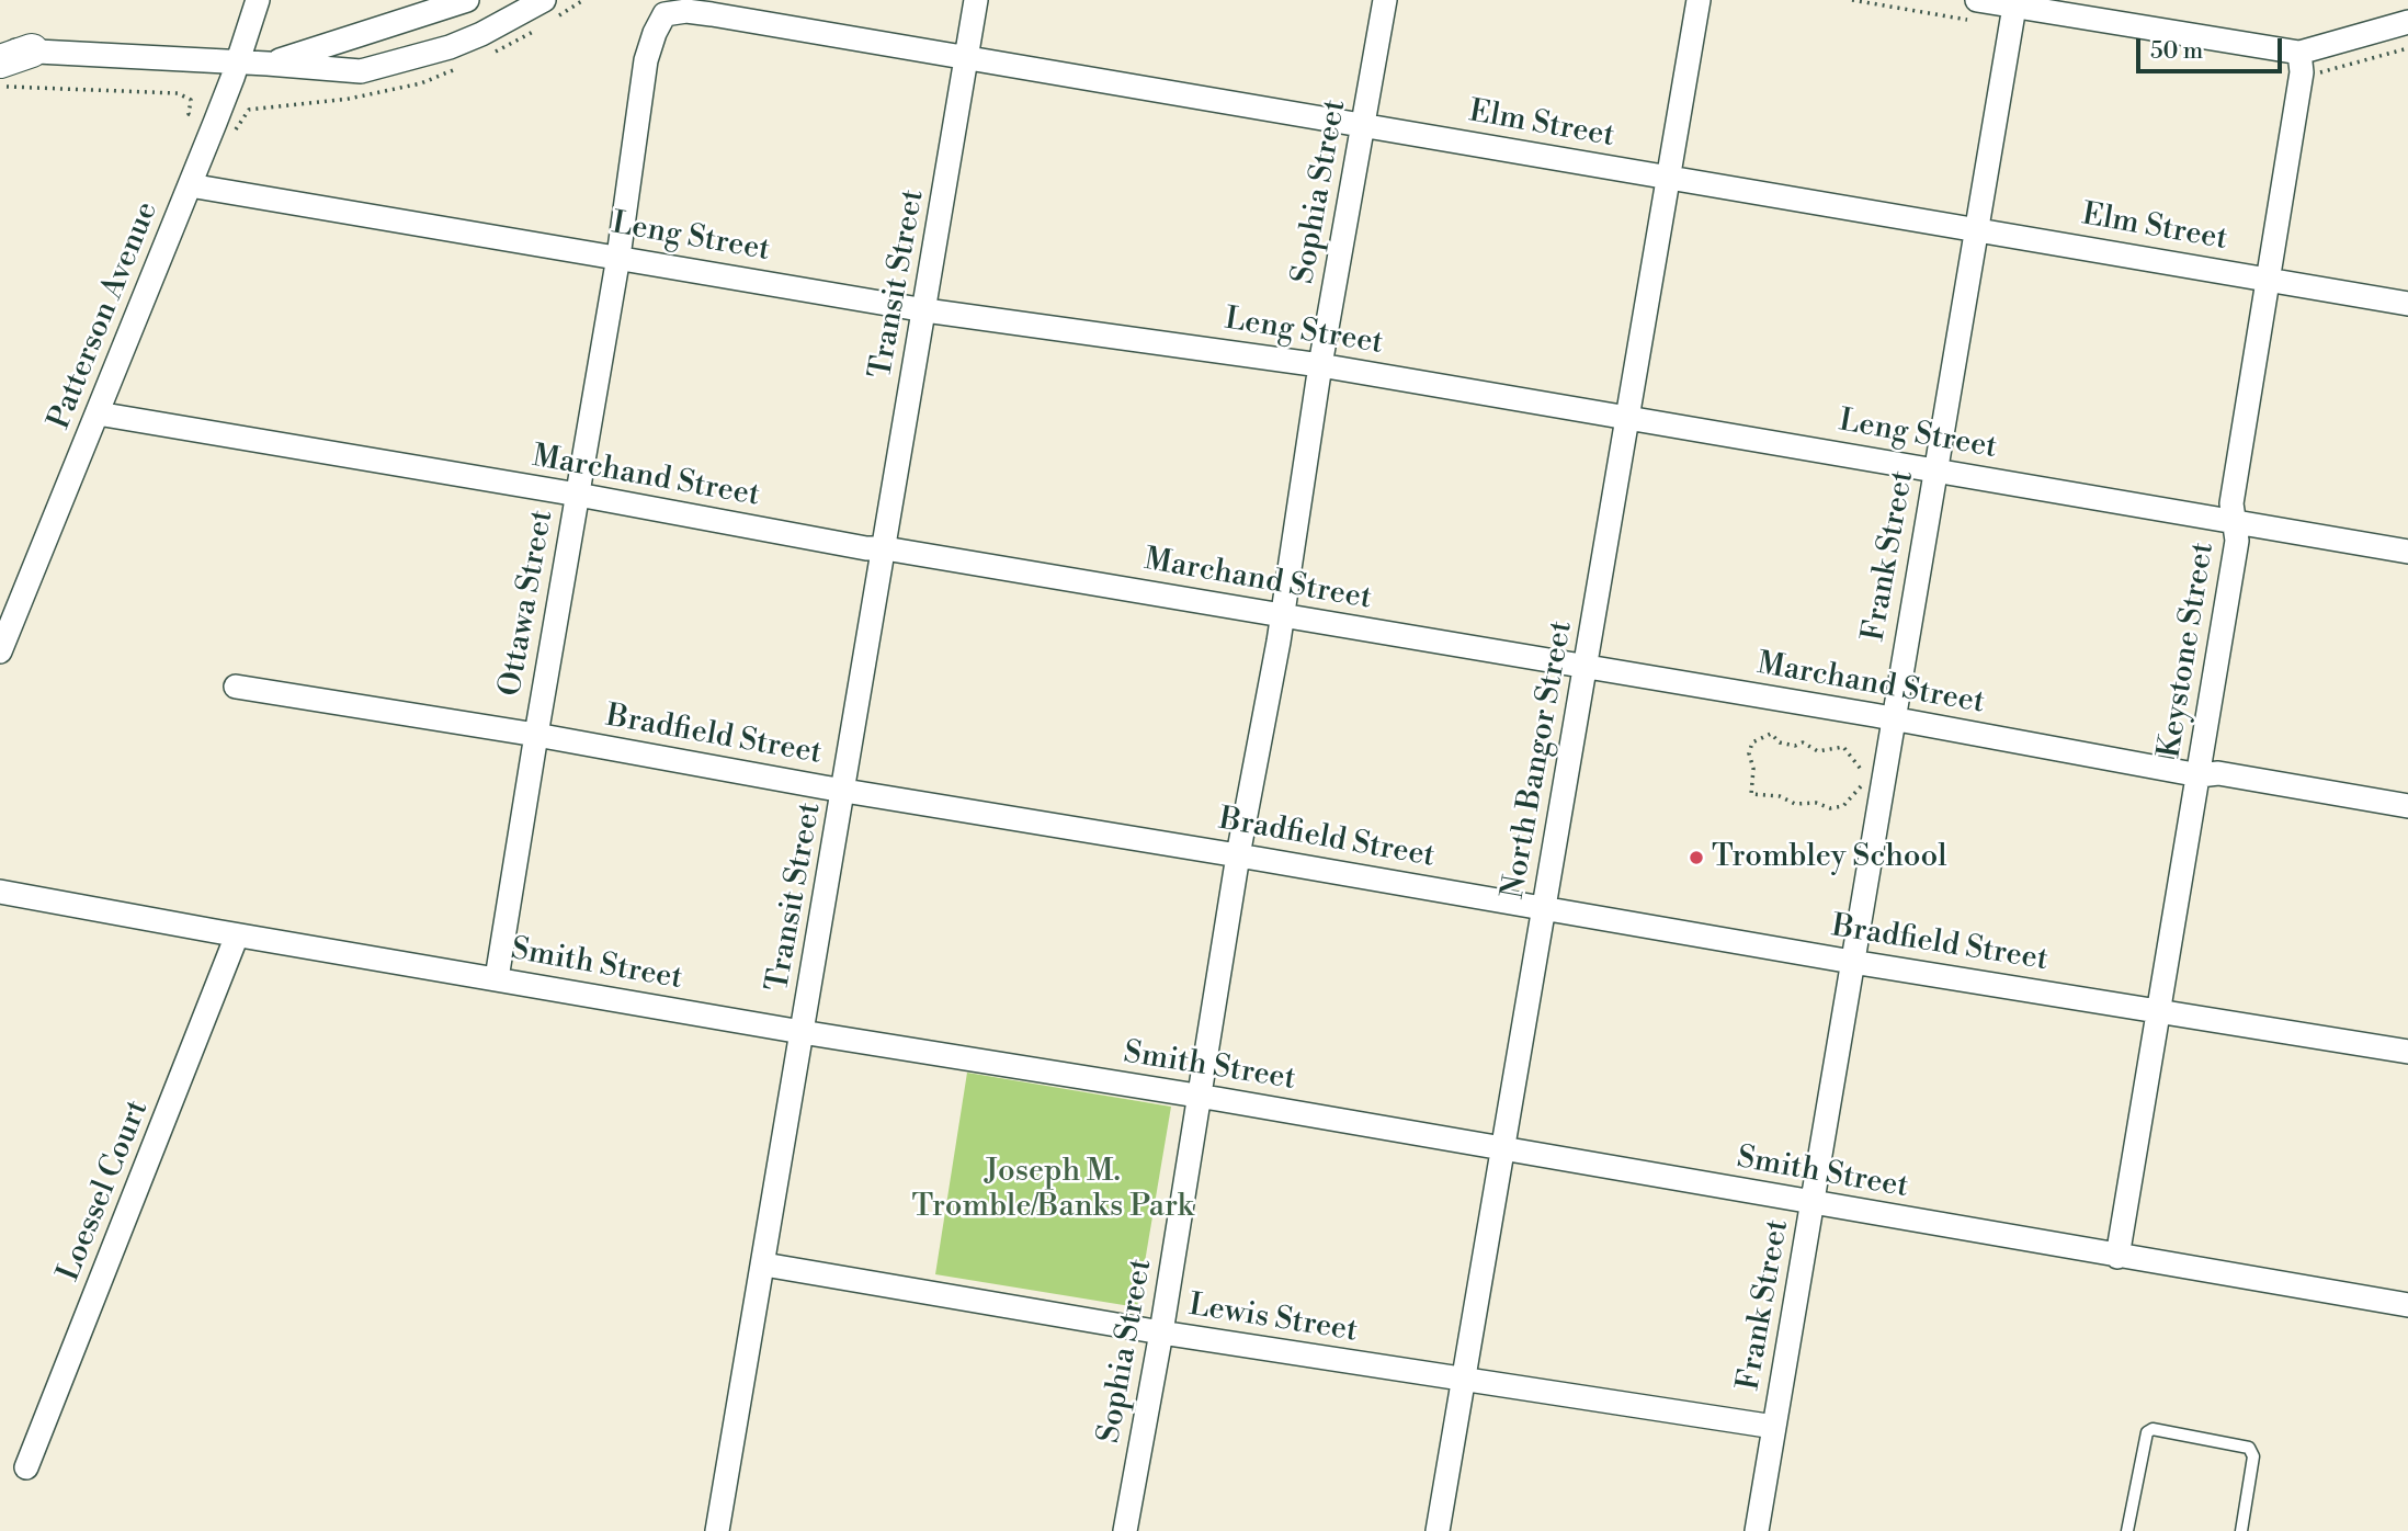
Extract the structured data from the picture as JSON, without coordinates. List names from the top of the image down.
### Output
{
  "streets": {
    "street": [
      "Elm Street",
      "Sophia Street",
      "Leng Street",
      "Transit Street",
      "Patterson Avenue",
      "Marchand Street",
      "Frank Street",
      "Ottawa Street",
      "Keystone Street",
      "Bradfield Street",
      "North Bangor Street",
      "Smith Street",
      "Loessel Court",
      "Lewis Street"
    ]
  },
  "crossings": [
    ["Elm Street", "Sophia Street"],
    ["Elm Street", "Transit Street"],
    ["Elm Street", "Frank Street"],
    ["Elm Street", "Ottawa Street"],
    ["Elm Street", "Keystone Street"],
    ["Elm Street", "North Bangor Street"],
    ["Sophia Street", "Leng Street"],
    ["Sophia Street", "Marchand Street"],
    ["Sophia Street", "Bradfield Street"],
    ["Sophia Street", "Smith Street"],
    ["Sophia Street", "Lewis Street"],
    ["Leng Street", "Transit Street"],
    ["Leng Street", "Patterson Avenue"],
    ["Leng Street", "Frank Street"],
    ["Leng Street", "Ottawa Street"],
    ["Leng Street", "Keystone Street"],
    ["Leng Street", "North Bangor Street"],
    ["Transit Street", "Marchand Street"],
    ["Transit Street", "Bradfield Street"],
    ["Transit Street", "Smith Street"],
    ["Transit Street", "Lewis Street"],
    ["Patterson Avenue", "Marchand Street"],
    ["Marchand Street", "Frank Street"],
    ["Marchand Street", "Ottawa Street"],
    ["Marchand Street", "Keystone Street"],
    ["Marchand Street", "North Bangor Street"],
    ["Frank Street", "Bradfield Street"],
    ["Frank Street", "Smith Street"],
    ["Frank Street", "Lewis Street"],
    ["Ottawa Street", "Bradfield Street"],
    ["Ottawa Street", "Smith Street"],
    ["Keystone Street", "Bradfield Street"],
    ["Keystone Street", "Smith Street"],
    ["Bradfield Street", "North Bangor Street"],
    ["North Bangor Street", "Smith Street"],
    ["North Bangor Street", "Lewis Street"],
    ["Smith Street", "Loessel Court"]
  ],
  "parks": ["Joseph M. Tromble/Banks Park"],
  "places": ["Trombley School"],
  "scale_bar": "50 m"
}
